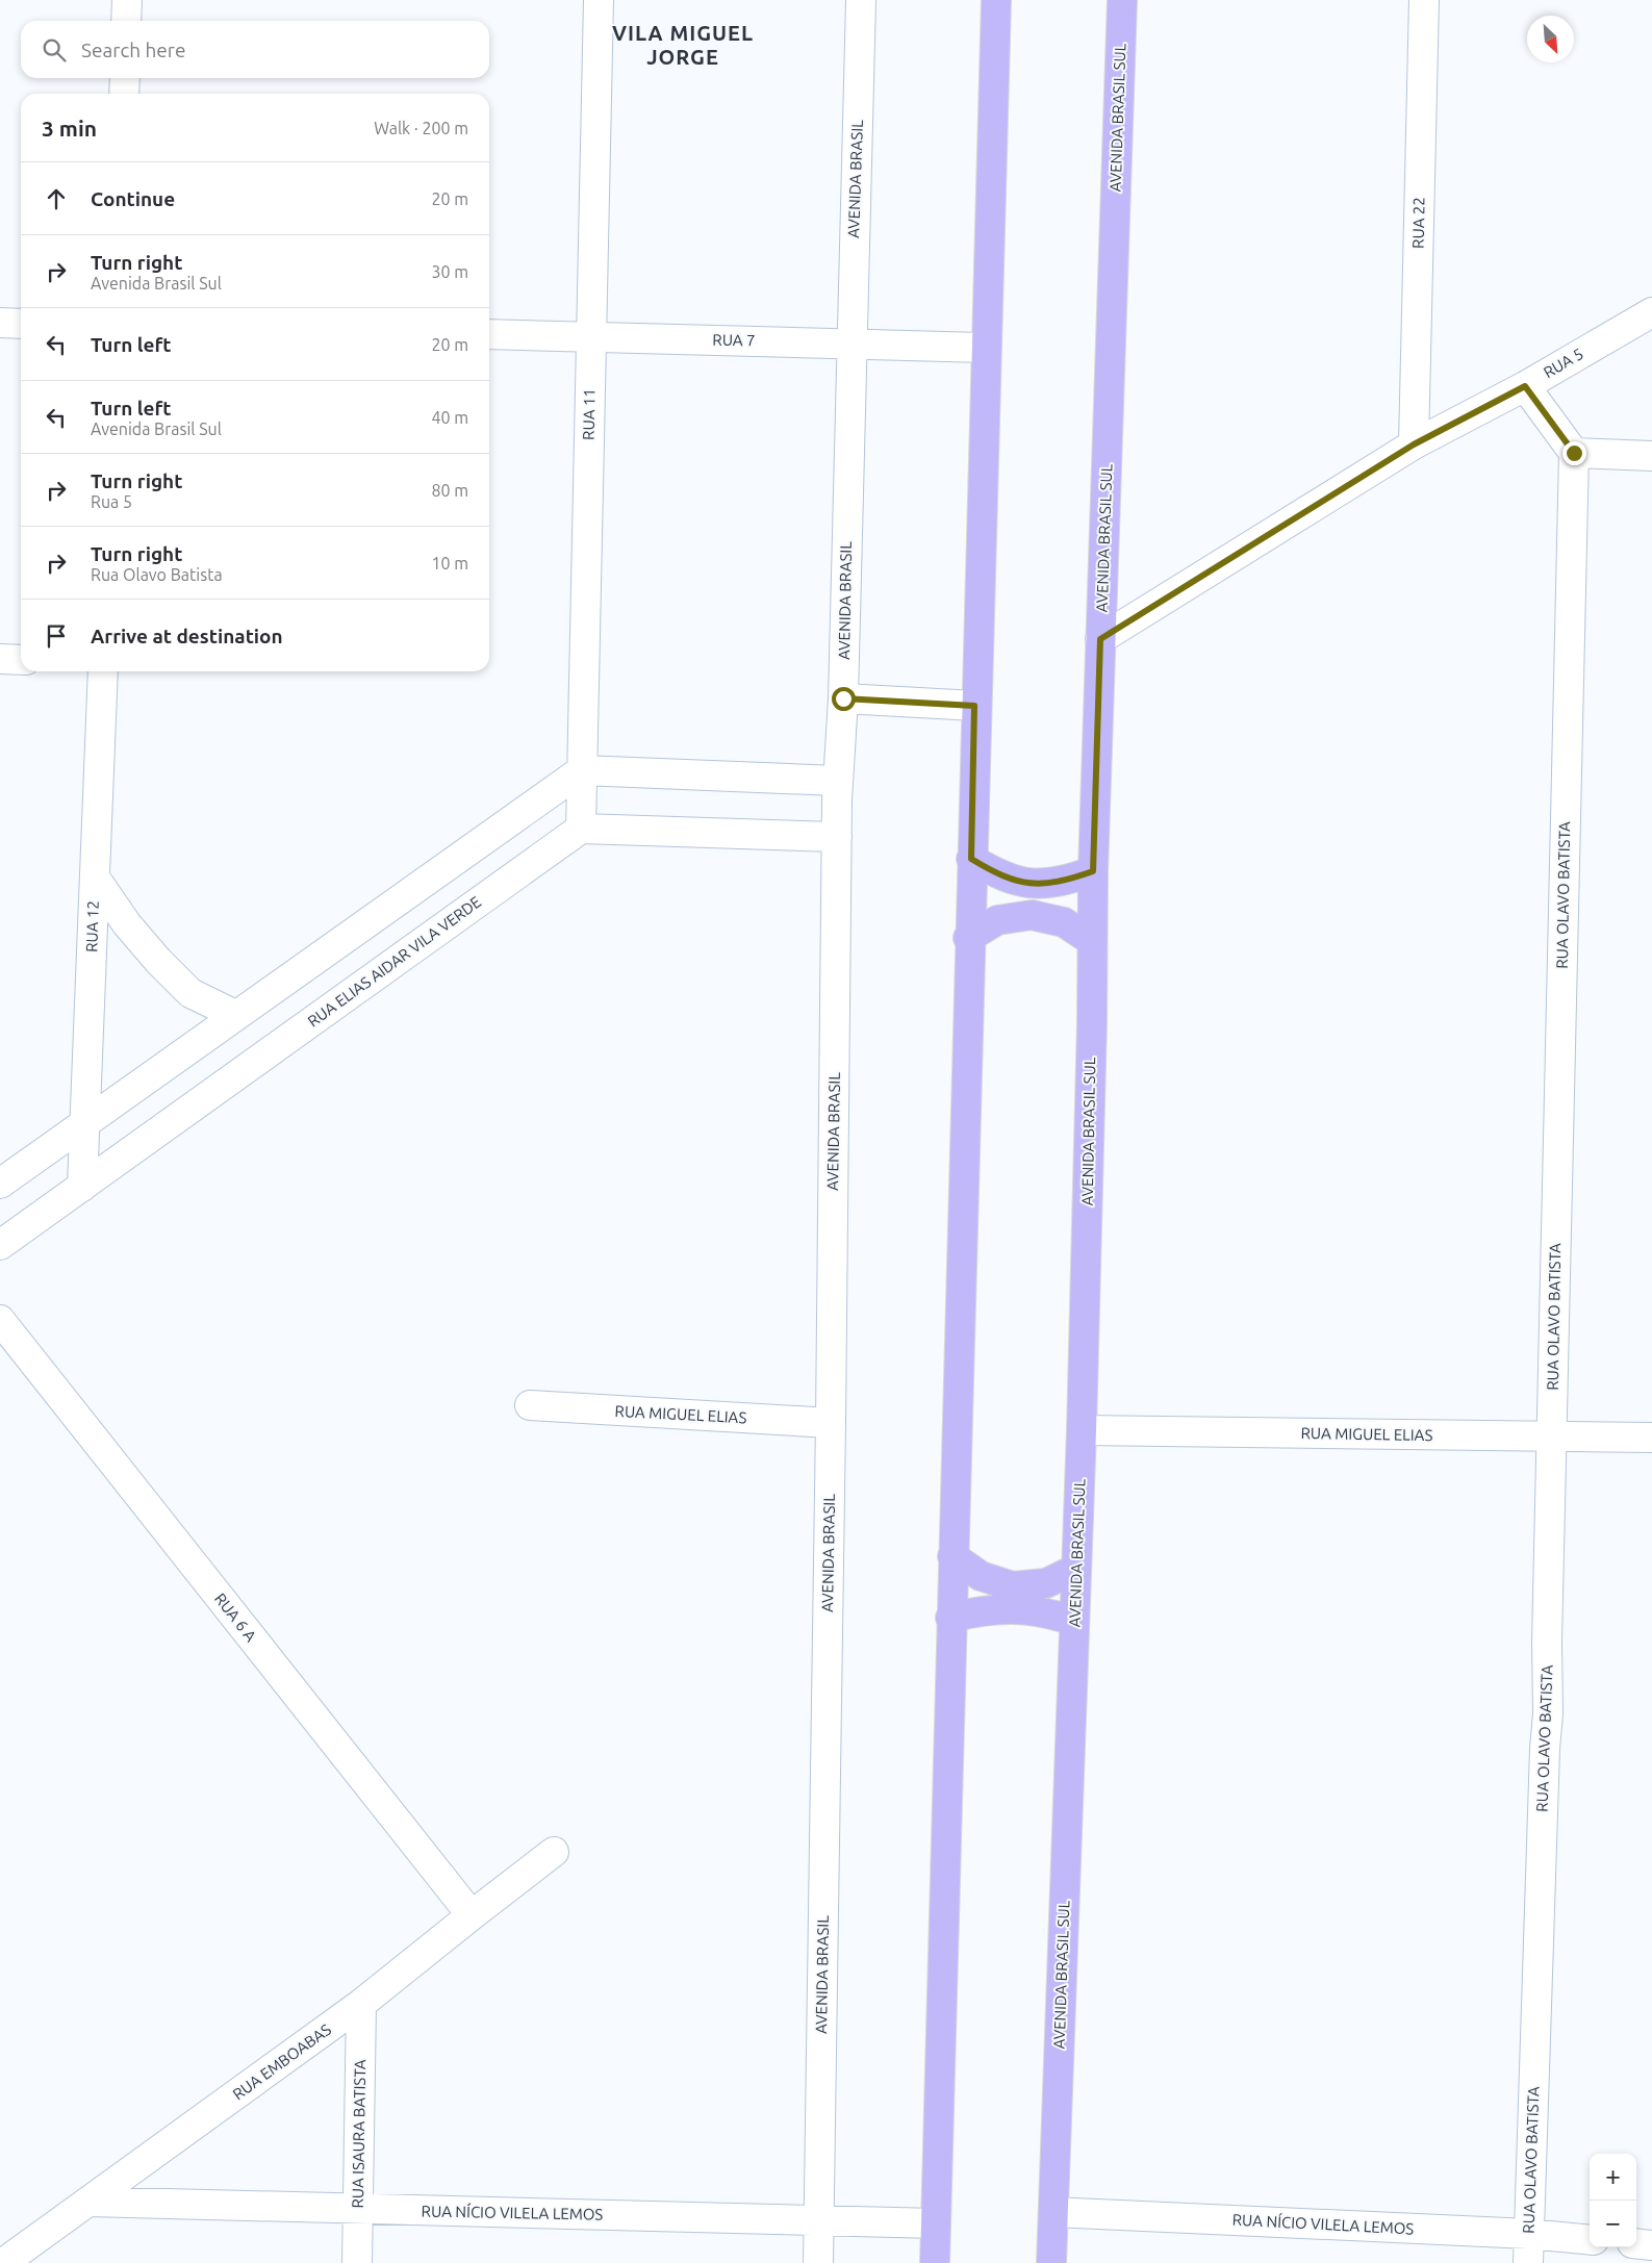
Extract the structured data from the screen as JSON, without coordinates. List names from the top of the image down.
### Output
{
  "streets": {
    "main road": ["AVENIDA BRASIL SUL"],
    "street": [
      "AVENIDA BRASIL",
      "RUA 22",
      "RUA 7",
      "RUA 5",
      "RUA 11",
      "RUA OLAVO BATISTA",
      "RUA 12",
      "RUA ELIAS AIDAR VILA VERDE",
      "RUA MIGUEL ELIAS",
      "RUA 6 A",
      "RUA EMBOABAS",
      "RUA ISAURA BATISTA",
      "RUA NÍCIO VILELA LEMOS"
    ]
  },
  "crossings": [
    ["AVENIDA BRASIL SUL", "RUA 5"],
    ["AVENIDA BRASIL SUL", "RUA MIGUEL ELIAS"],
    ["AVENIDA BRASIL SUL", "RUA NÍCIO VILELA LEMOS"],
    ["AVENIDA BRASIL", "RUA 7"],
    ["AVENIDA BRASIL", "RUA MIGUEL ELIAS"],
    ["AVENIDA BRASIL", "RUA NÍCIO VILELA LEMOS"],
    ["RUA 22", "RUA 5"],
    ["RUA 7", "RUA 11"],
    ["RUA 11", "RUA ELIAS AIDAR VILA VERDE"],
    ["RUA OLAVO BATISTA", "RUA MIGUEL ELIAS"],
    ["RUA OLAVO BATISTA", "RUA NÍCIO VILELA LEMOS"],
    ["RUA 12", "RUA ELIAS AIDAR VILA VERDE"],
    ["RUA 6 A", "RUA EMBOABAS"],
    ["RUA EMBOABAS", "RUA ISAURA BATISTA"],
    ["RUA EMBOABAS", "RUA NÍCIO VILELA LEMOS"],
    ["RUA ISAURA BATISTA", "RUA NÍCIO VILELA LEMOS"]
  ],
  "districts": ["VILA MIGUEL JORGE"],
  "north": "bottom right",
  "page": {
    "search": "Search here",
    "heading": ["3 min", "Walk · 200 m"],
    "list": [
      ["Continue", "20 m"],
      ["Turn right", "Avenida Brasil Sul", "30 m"],
      ["Turn left", "20 m"],
      ["Turn left", "Avenida Brasil Sul", "40 m"],
      ["Turn right", "Rua 5", "80 m"],
      ["Turn right", "Rua Olavo Batista", "10 m"],
      "Arrive at destination"
    ],
    "map_buttons": ["+", "−"]
  }
}
